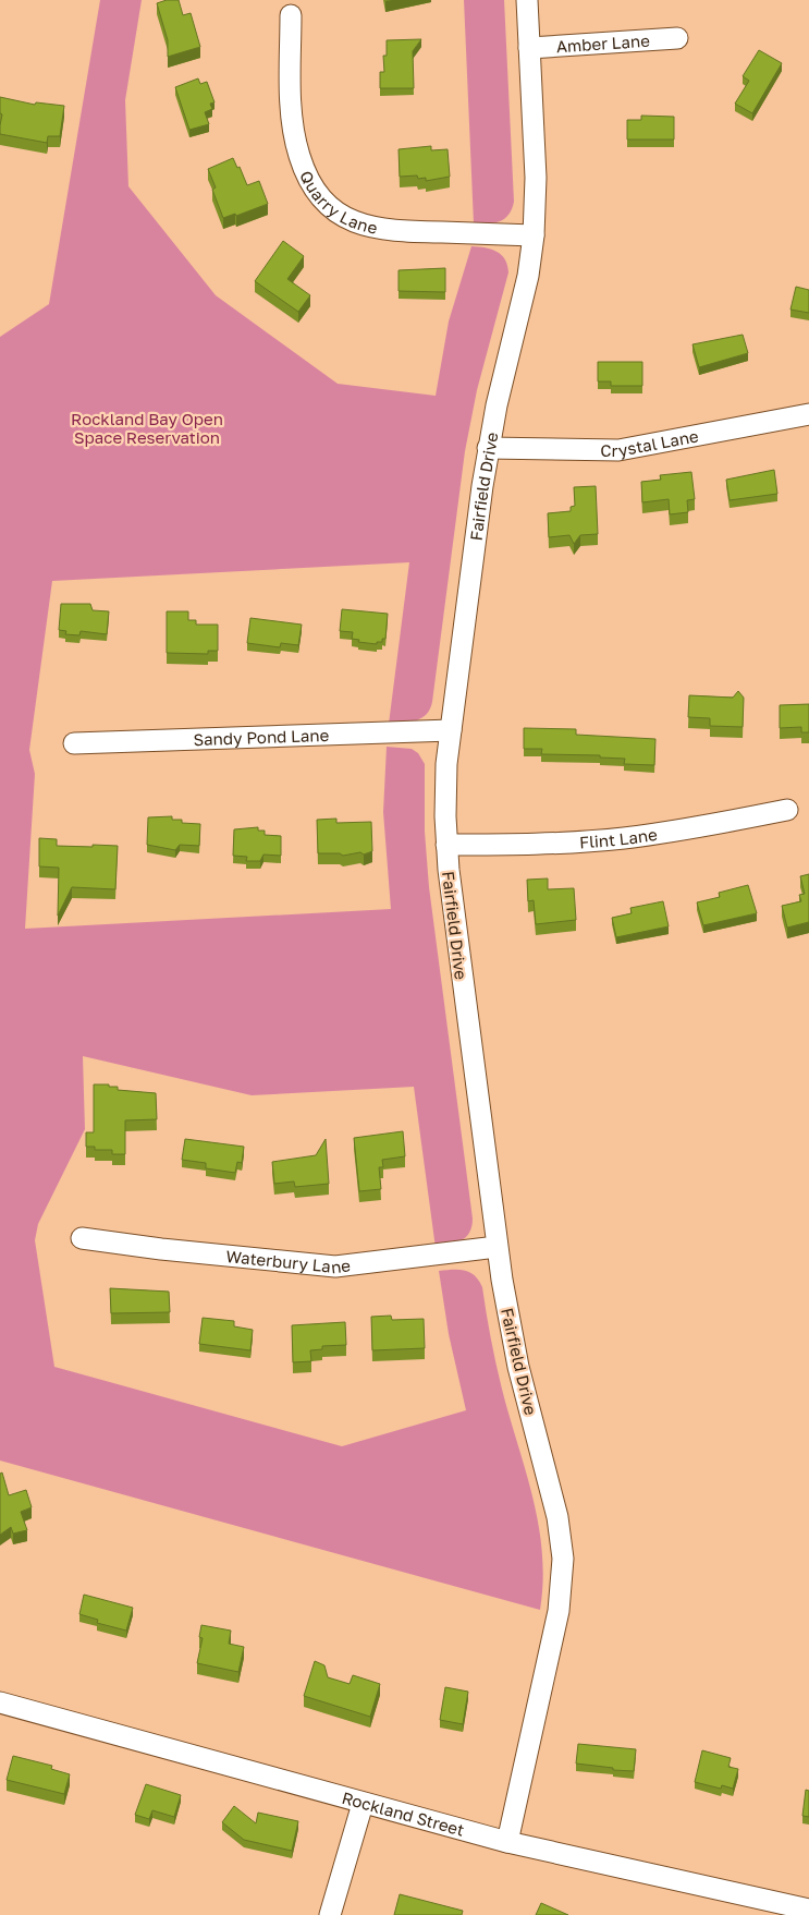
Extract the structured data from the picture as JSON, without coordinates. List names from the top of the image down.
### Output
{
  "streets": {
    "street": [
      "Amber Lane",
      "Quarry Lane",
      "Crystal Lane",
      "Fairfield Drive",
      "Sandy Pond Lane",
      "Flint Lane",
      "Waterbury Lane",
      "Rockland Street"
    ]
  },
  "crossings": [
    ["Amber Lane", "Fairfield Drive"],
    ["Quarry Lane", "Fairfield Drive"],
    ["Crystal Lane", "Fairfield Drive"],
    ["Fairfield Drive", "Sandy Pond Lane"],
    ["Fairfield Drive", "Flint Lane"],
    ["Fairfield Drive", "Waterbury Lane"],
    ["Fairfield Drive", "Rockland Street"]
  ],
  "parks": ["Rockland Bay Open Space Reservation"]
}
